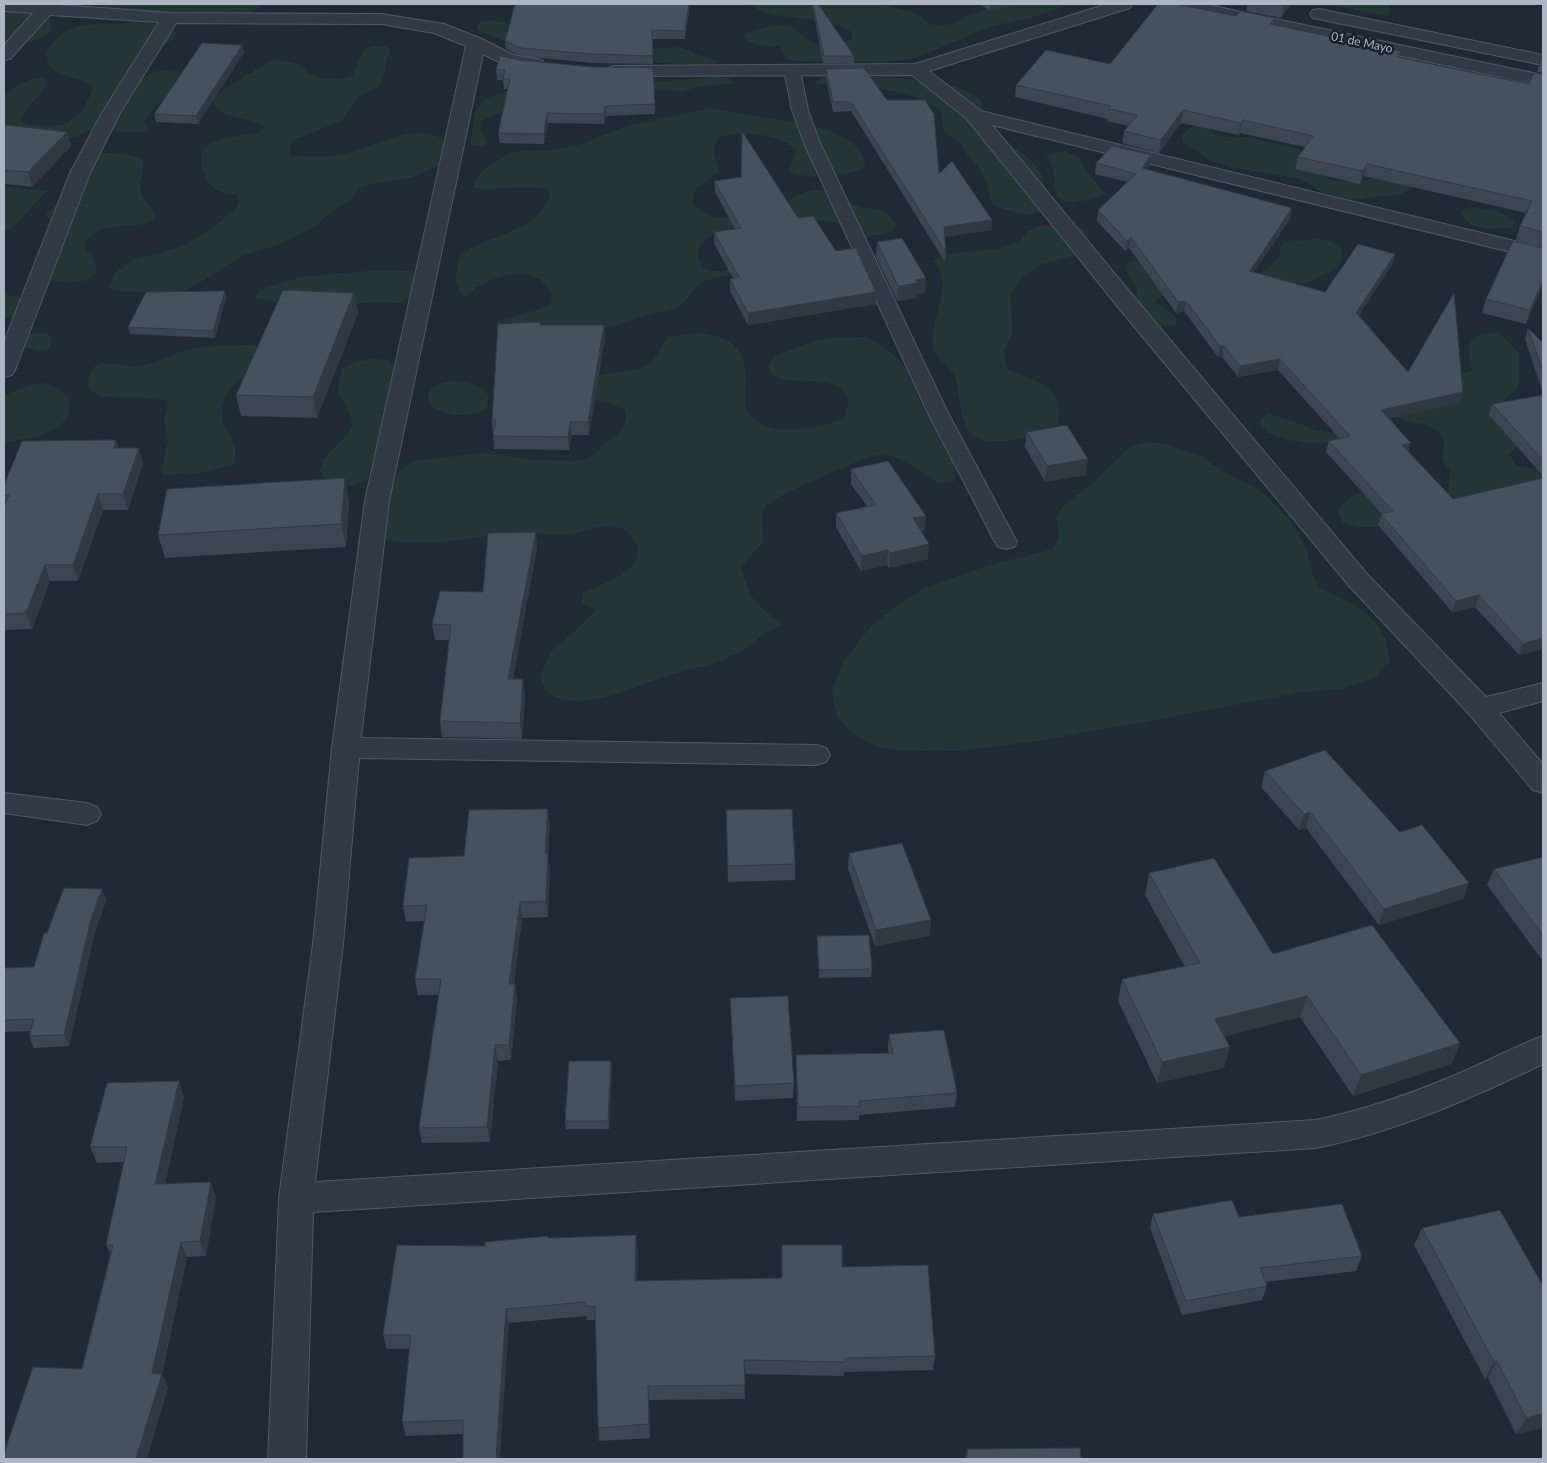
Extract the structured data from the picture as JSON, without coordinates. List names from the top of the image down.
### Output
{
  "streets": {
    "street": ["01 de Mayo"]
  }
}
